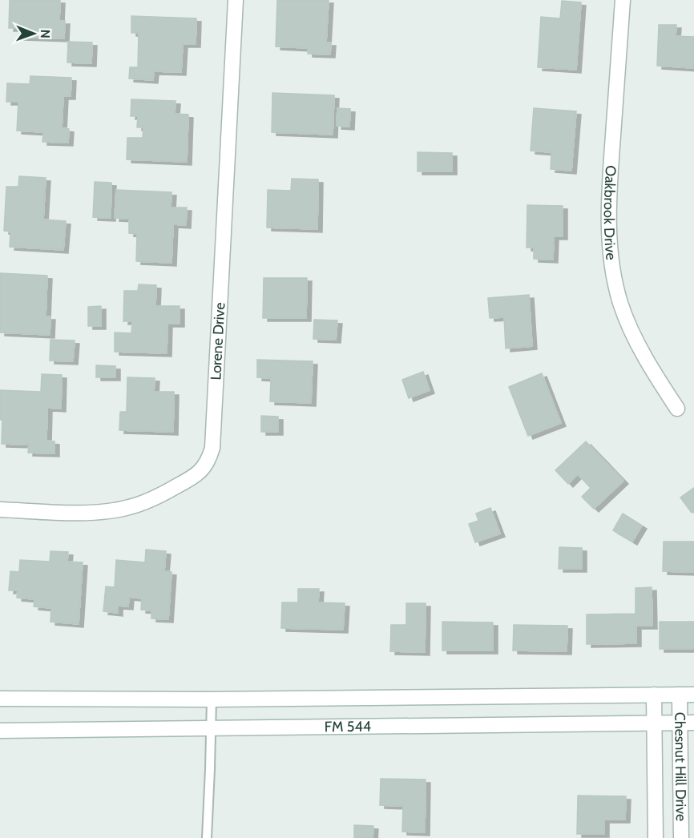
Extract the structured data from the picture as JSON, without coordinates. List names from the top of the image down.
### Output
{
  "streets": {
    "street": [
      "Oakbrook Drive",
      "Lorene Drive",
      "FM 544",
      "Chesnut Hill Drive"
    ]
  },
  "crossings": [
    ["FM 544", "Chesnut Hill Drive"]
  ],
  "north": "right"
}
